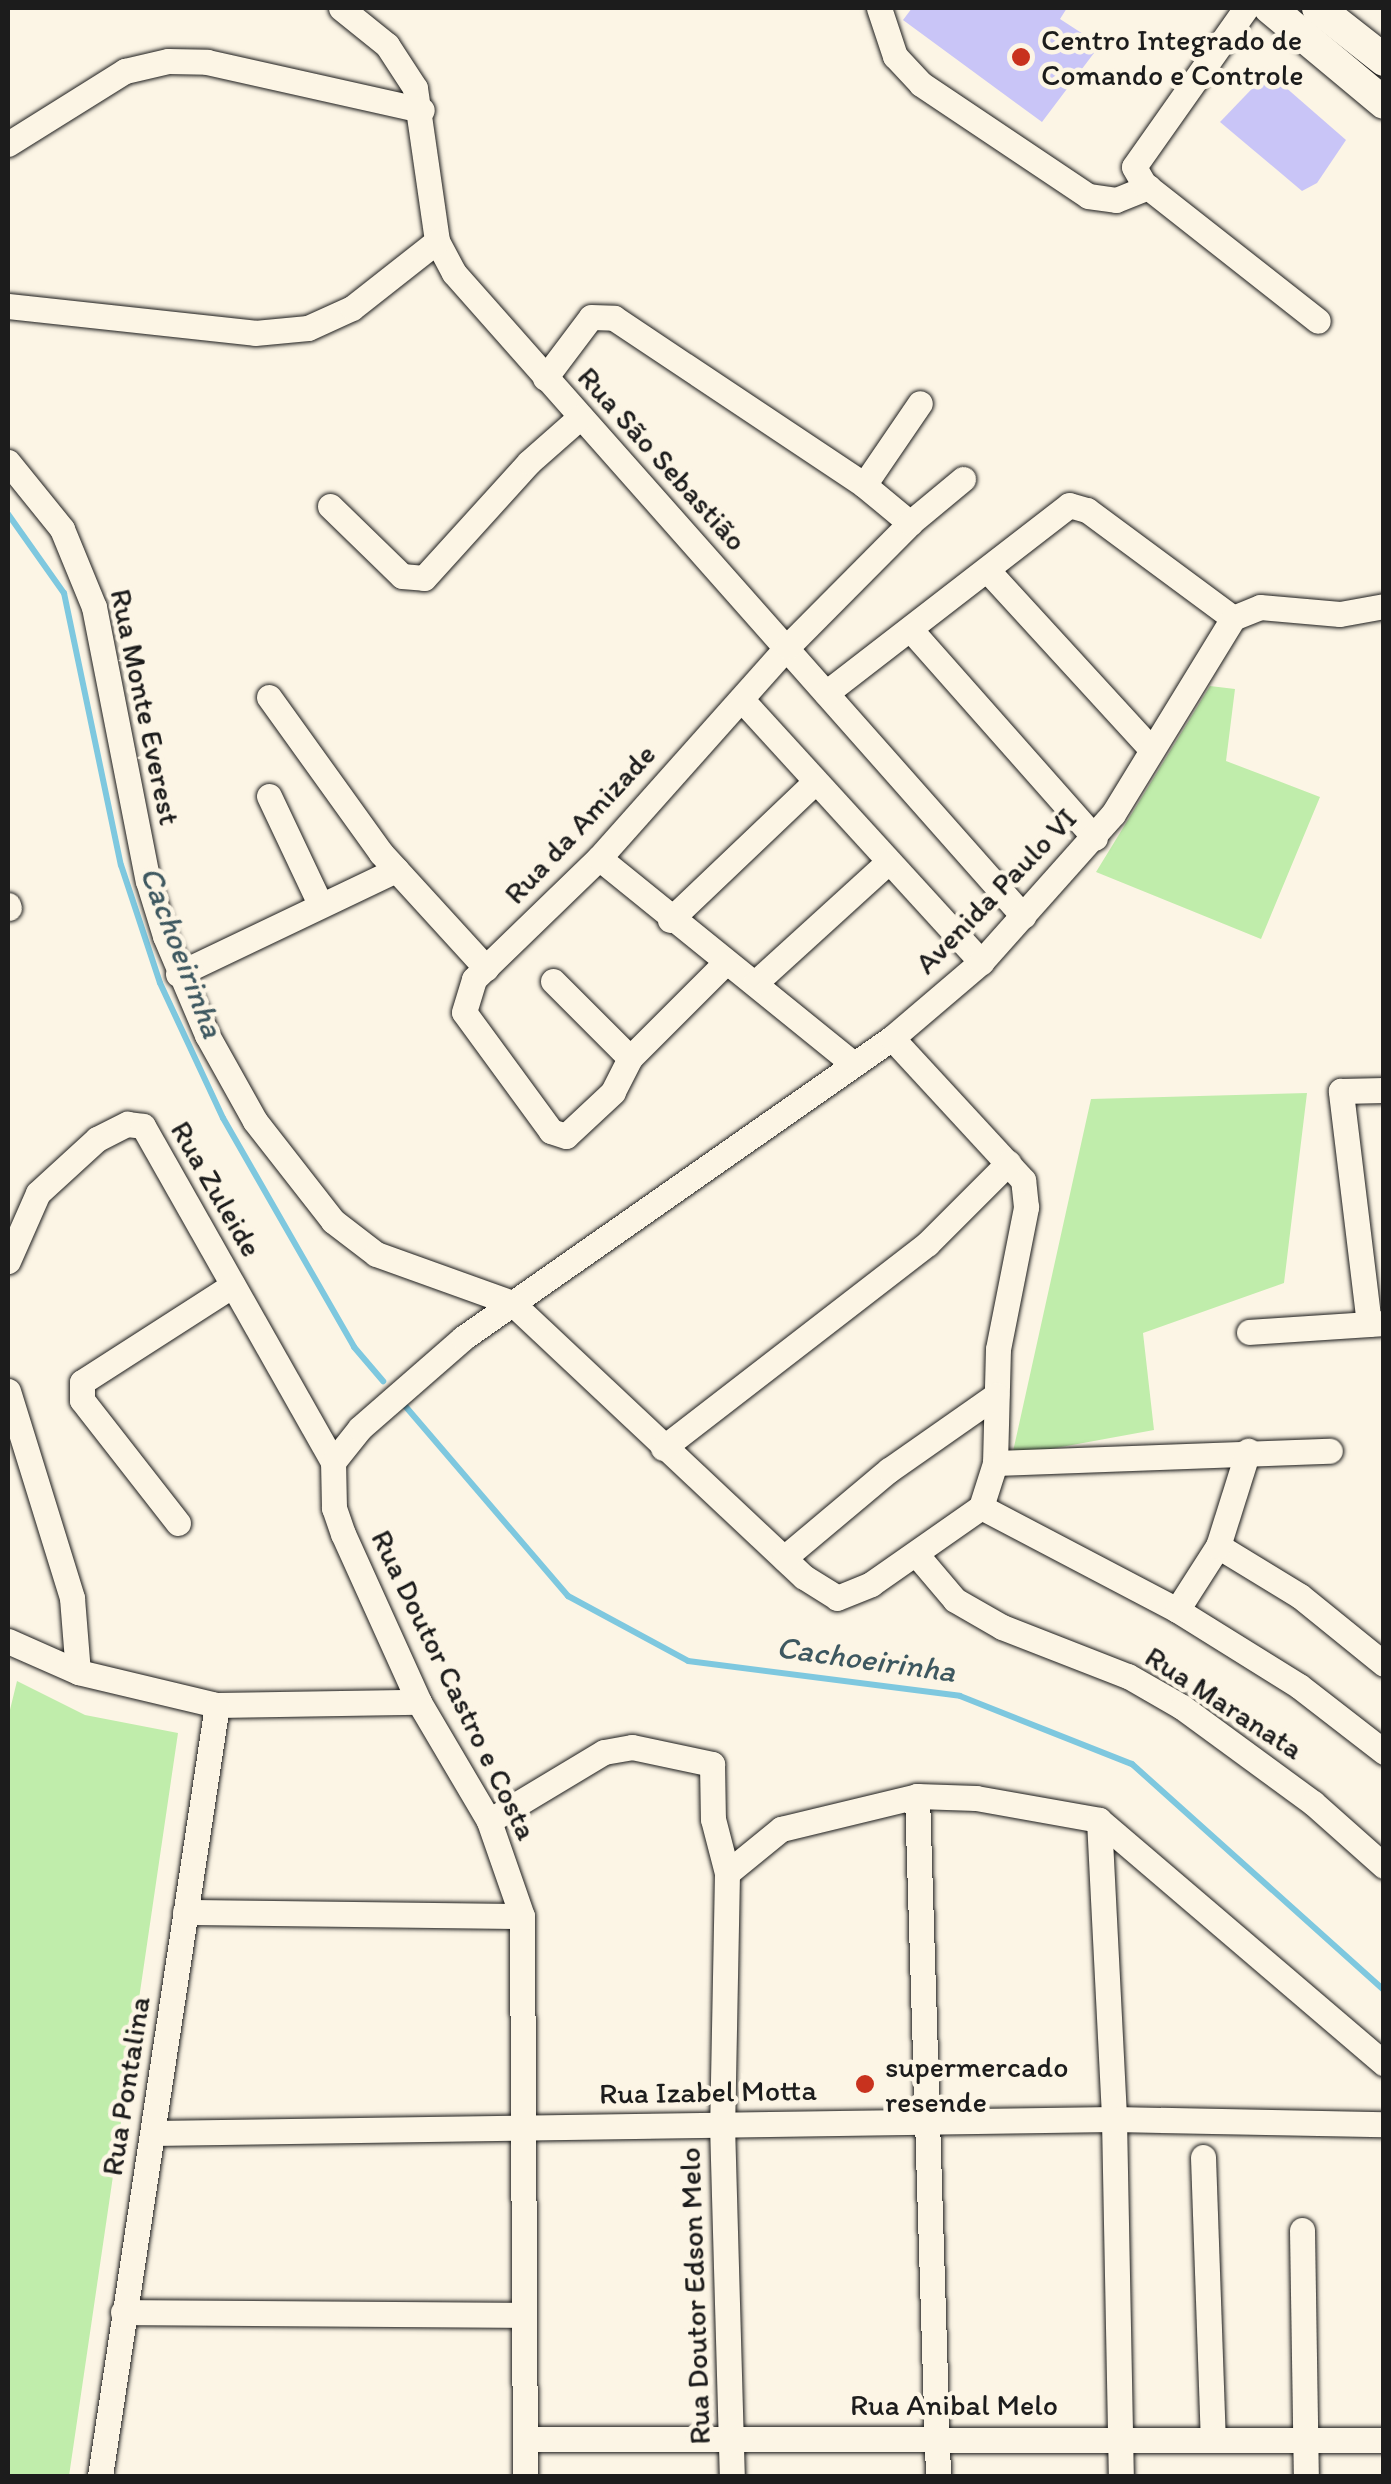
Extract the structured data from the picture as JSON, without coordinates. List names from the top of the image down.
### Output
{
  "streets": {
    "street": [
      "Rua São Sebastião",
      "Rua Monte Everest",
      "Rua da Amizade",
      "Avenida Paulo VI",
      "Rua Zuleide",
      "Rua Doutor Castro e Costa",
      "Rua Maranata",
      "Rua Pontalina",
      "Rua Izabel Motta",
      "Rua Doutor Edson Melo",
      "Rua Anibal Melo"
    ]
  },
  "crossings": [
    ["Rua São Sebastião", "Rua da Amizade"],
    ["Rua São Sebastião", "Avenida Paulo VI"],
    ["Rua Monte Everest", "Avenida Paulo VI"],
    ["Rua Zuleide", "Rua Doutor Castro e Costa"],
    ["Rua Doutor Castro e Costa", "Rua Izabel Motta"],
    ["Rua Doutor Castro e Costa", "Rua Doutor Edson Melo"],
    ["Rua Doutor Castro e Costa", "Rua Anibal Melo"],
    ["Rua Pontalina", "Rua Izabel Motta"],
    ["Rua Izabel Motta", "Rua Doutor Edson Melo"],
    ["Rua Doutor Edson Melo", "Rua Anibal Melo"]
  ],
  "water": ["Cachoeirinha"],
  "places": ["Centro Integrado de Comando e Controle", "supermercado resende"]
}
